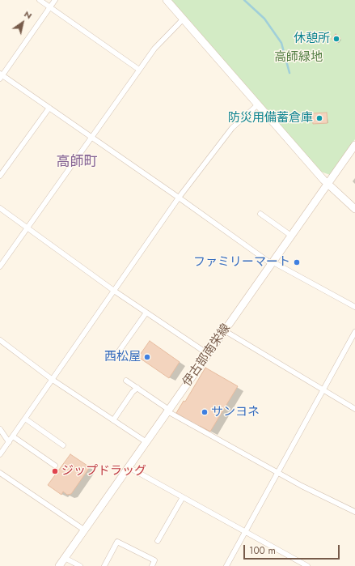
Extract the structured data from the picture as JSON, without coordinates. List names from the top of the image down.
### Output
{
  "streets": {
    "main road": ["伊古部南栄線"]
  },
  "districts": ["高師町"],
  "parks": ["高師緑地"],
  "places": [
    "休憩所",
    "防災用備蓄倉庫",
    "ファミリーマート",
    "西松屋",
    "サンヨネ",
    "ジップドラッグ"
  ],
  "scale_bar": "100 m",
  "north": "top right"
}
